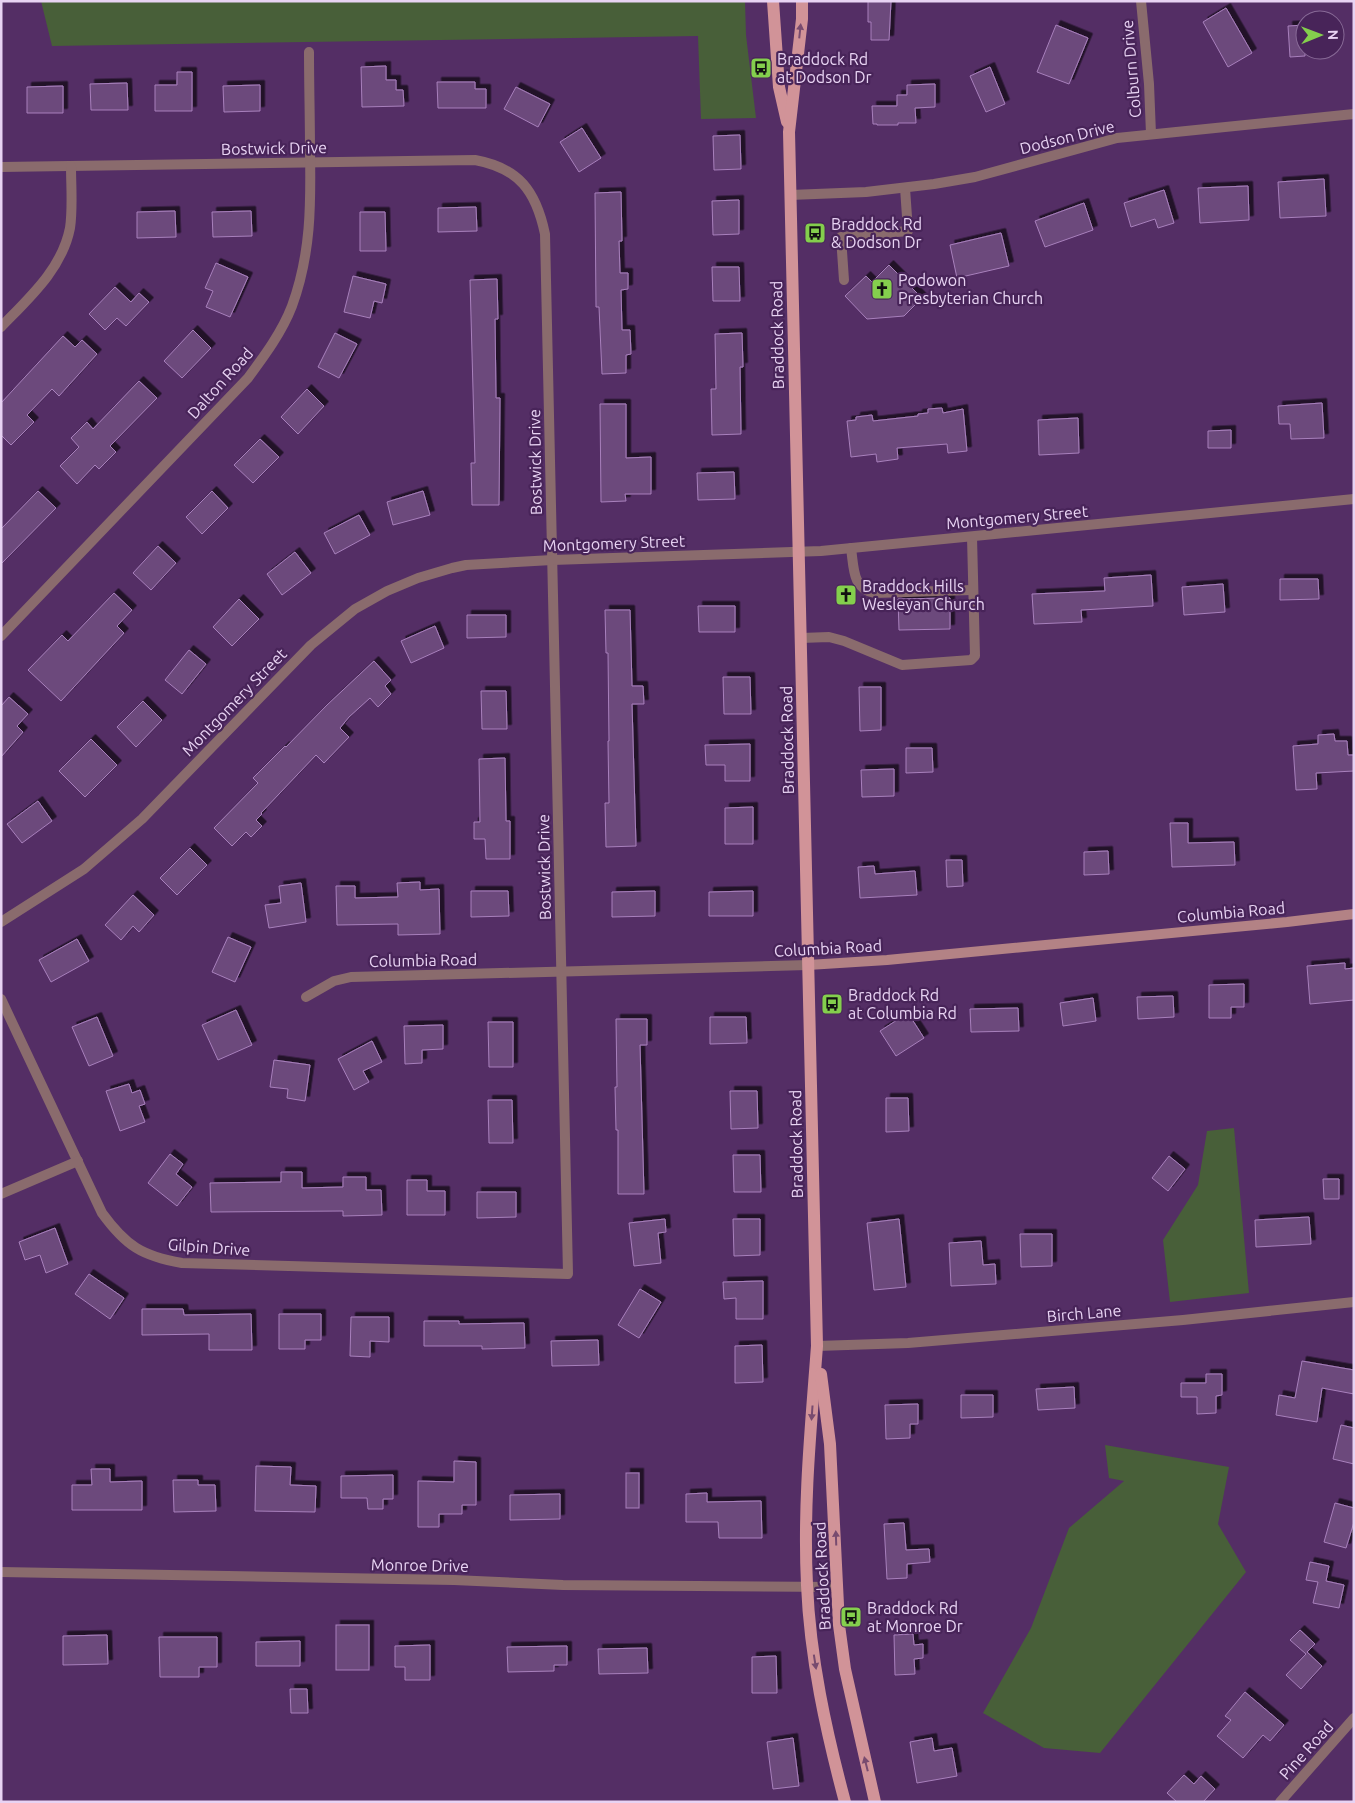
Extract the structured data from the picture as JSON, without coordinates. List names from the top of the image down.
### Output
{
  "streets": {
    "main road": ["Braddock Road"],
    "street": [
      "Colburn Drive",
      "Dodson Drive",
      "Bostwick Drive",
      "Dalton Road",
      "Montgomery Street",
      "Columbia Road",
      "Gilpin Drive",
      "Birch Lane",
      "Monroe Drive",
      "Pine Road"
    ]
  },
  "crossings": [
    ["Colburn Drive", "Dodson Drive"],
    ["Dodson Drive", "Braddock Road"],
    ["Bostwick Drive", "Dalton Road"],
    ["Bostwick Drive", "Montgomery Street"],
    ["Bostwick Drive", "Columbia Road"],
    ["Bostwick Drive", "Gilpin Drive"],
    ["Braddock Road", "Montgomery Street"],
    ["Braddock Road", "Columbia Road"],
    ["Braddock Road", "Birch Lane"],
    ["Braddock Road", "Monroe Drive"]
  ],
  "places": {
    "bus stop": [
      "Braddock Rd at Dodson Dr",
      "Braddock Rd & Dodson Dr",
      "Braddock Rd at Columbia Rd",
      "Braddock Rd at Monroe Dr"
    ],
    "church": ["Podowon Presbyterian Church", "Braddock Hills Wesleyan Church"]
  },
  "north": "right"
}
